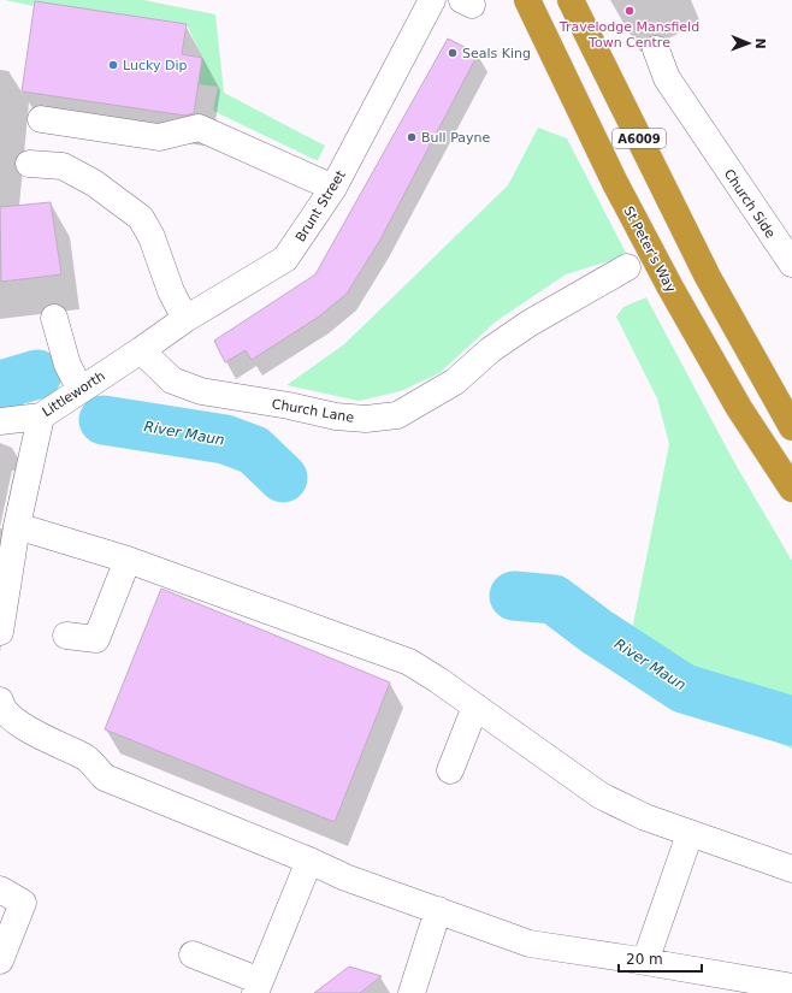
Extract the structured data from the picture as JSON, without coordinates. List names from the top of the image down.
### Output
{
  "streets": {
    "highway": ["A6009", "St Peter's Way"],
    "street": [
      "Church Side",
      "Brunt Street",
      "Littleworth",
      "Church Lane"
    ]
  },
  "crossings": [
    ["Brunt Street", "Littleworth"],
    ["Brunt Street", "Church Lane"],
    ["Littleworth", "Church Lane"]
  ],
  "water": ["River Maun"],
  "places": [
    "Travelodge Mansfield Town Centre",
    "Seals King",
    "Lucky Dip",
    "Bull Payne"
  ],
  "scale_bar": "20 m",
  "north": "right"
}
